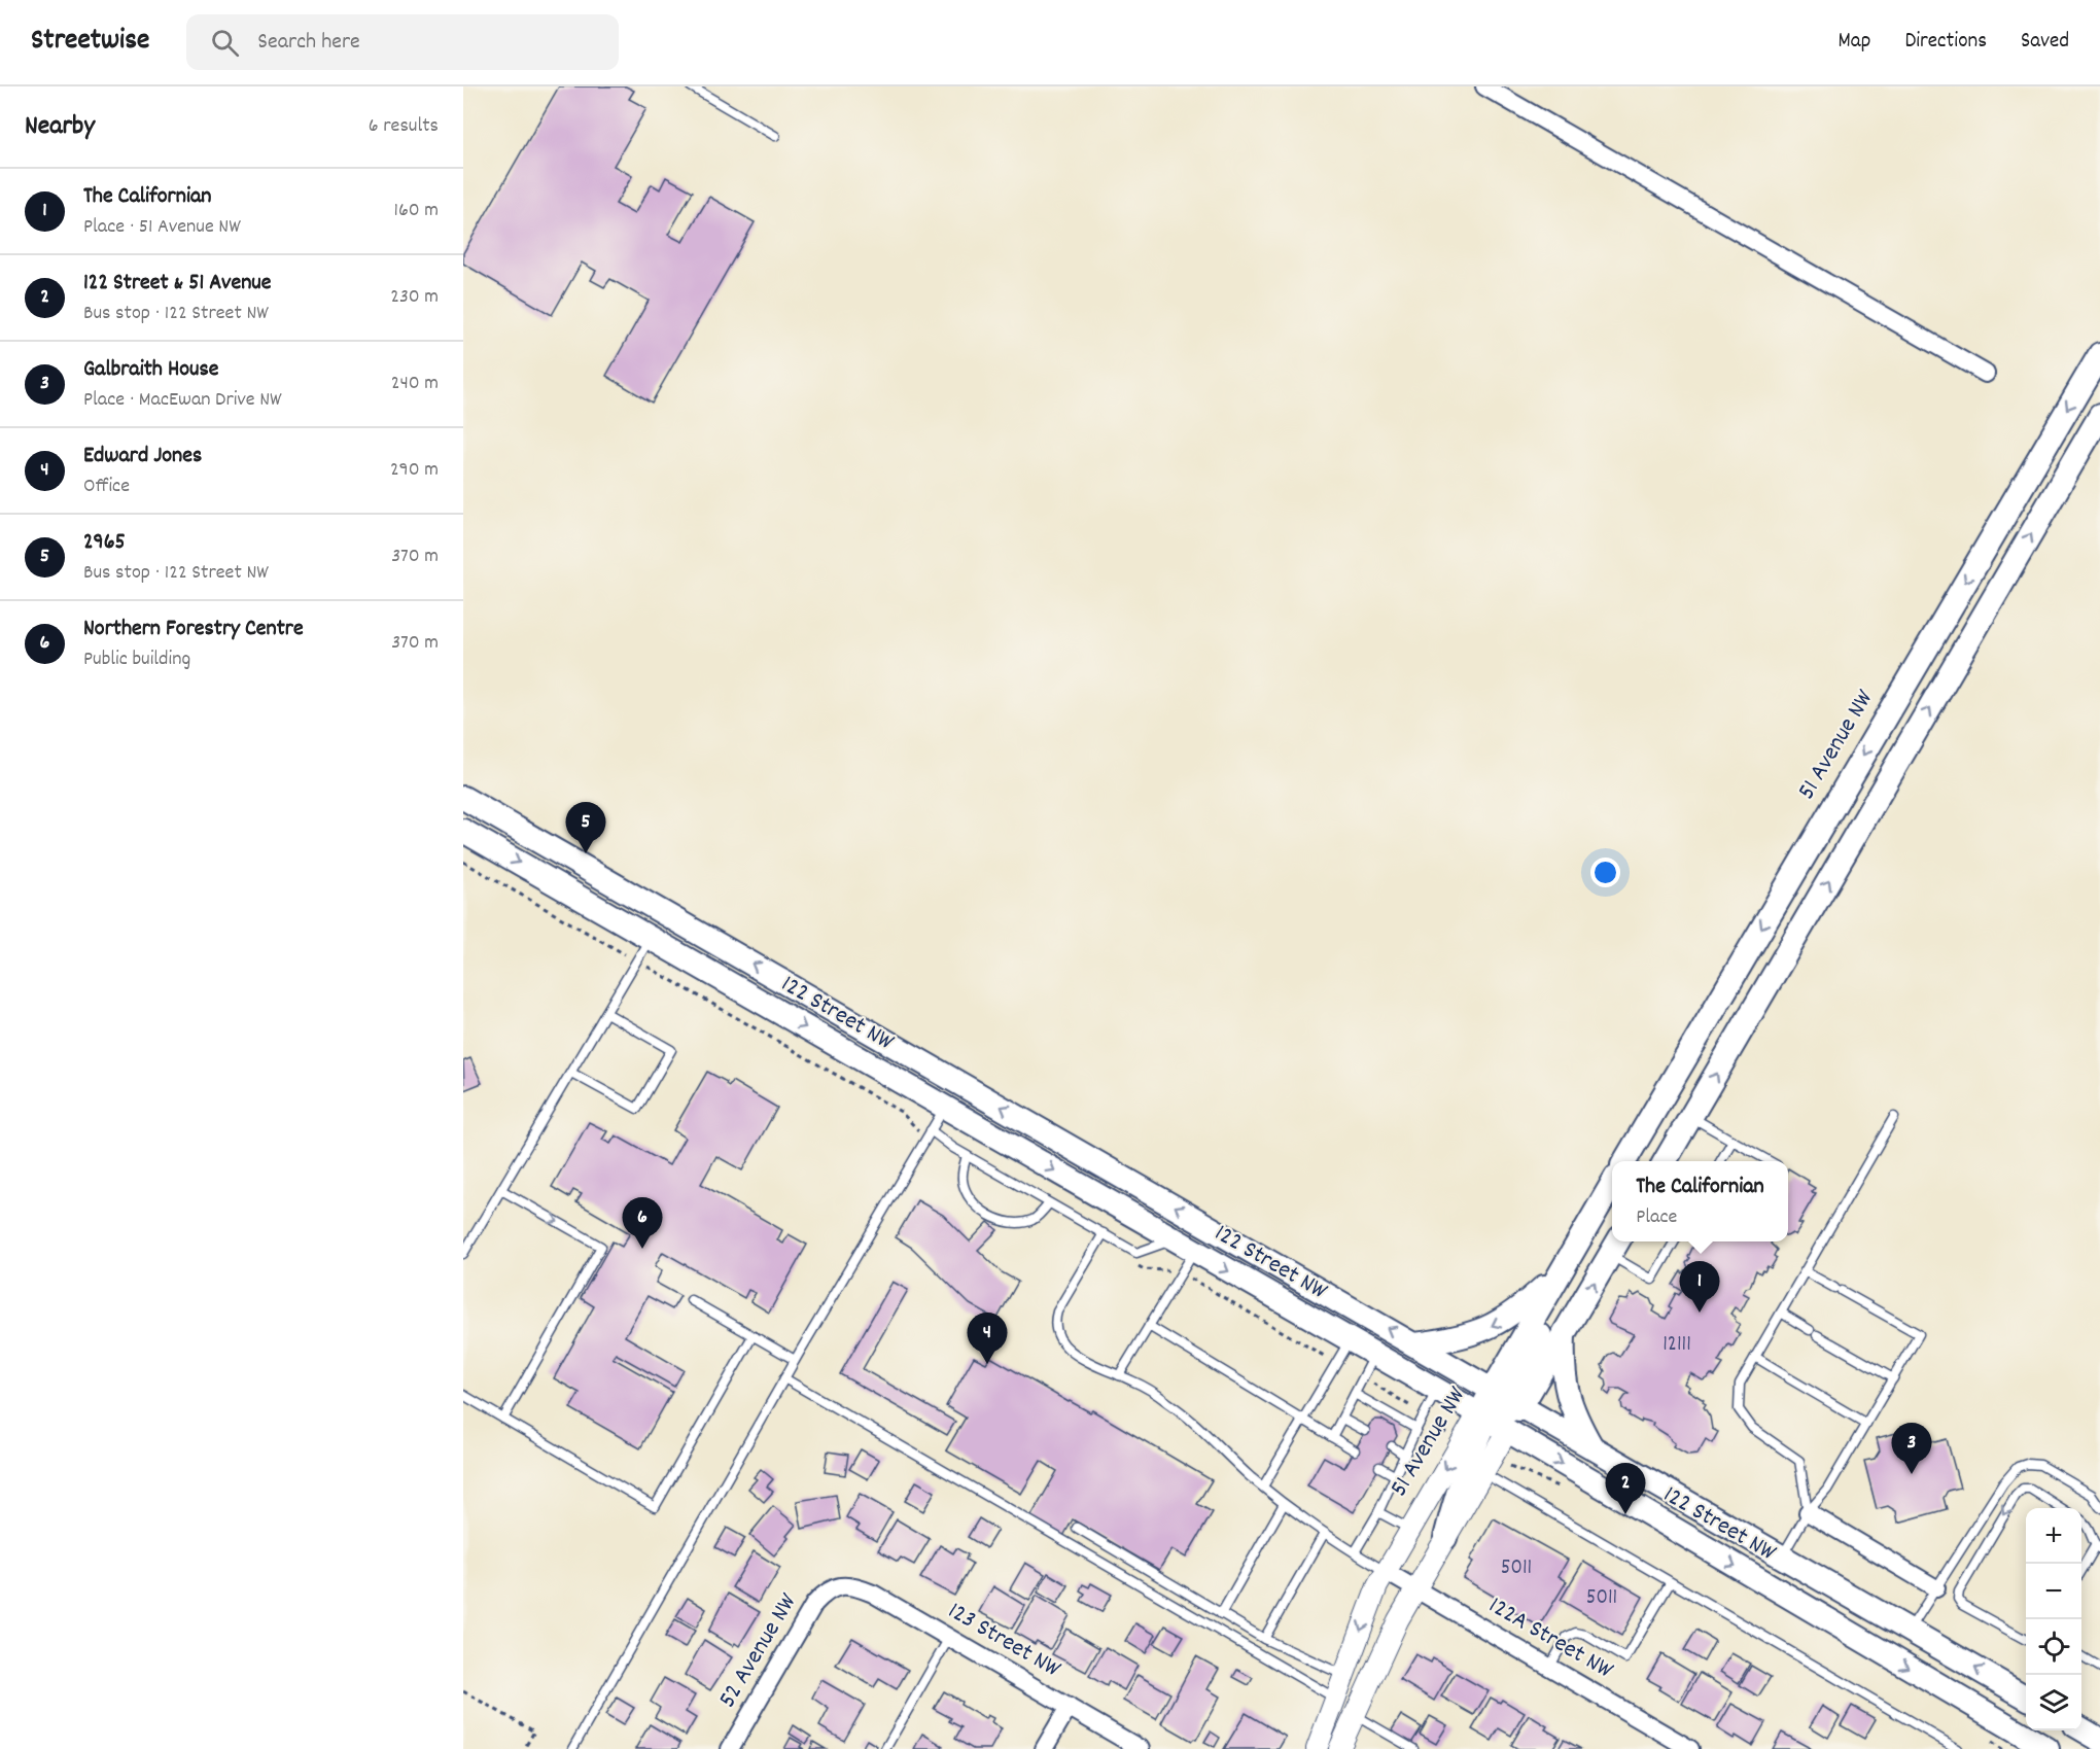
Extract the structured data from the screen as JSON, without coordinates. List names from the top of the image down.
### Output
{
  "streets": {
    "main road": ["51 Avenue NW", "122 Street NW"],
    "street": ["122A Street NW", "123 Street NW", "52 Avenue NW"]
  },
  "crossings": [
    ["51 Avenue NW", "122 Street NW"],
    ["51 Avenue NW", "122A Street NW"],
    ["123 Street NW", "52 Avenue NW"]
  ],
  "house_numbers": ["12111", "5011", "5011"],
  "page": {
    "header": "Streetwise",
    "search": "Search here",
    "nav": ["Map", "Directions", "Saved"],
    "heading": ["Nearby", "6 results"],
    "list": [
      {
        "mark": "1",
        "name": "The Californian",
        "note": "Place · 51 Avenue NW",
        "value": "160 m"
      },
      {
        "mark": "2",
        "name": "122 Street & 51 Avenue",
        "note": "Bus stop · 122 Street NW",
        "value": "230 m"
      },
      {
        "mark": "3",
        "name": "Galbraith House",
        "note": "Place · MacEwan Drive NW",
        "value": "240 m"
      },
      {
        "mark": "4",
        "name": "Edward Jones",
        "note": "Office",
        "value": "290 m"
      },
      {
        "mark": "5",
        "name": "2965",
        "note": "Bus stop · 122 Street NW",
        "value": "370 m"
      },
      {
        "mark": "6",
        "name": "Northern Forestry Centre",
        "note": "Public building",
        "value": "370 m"
      }
    ],
    "pins": [
      "5",
      "6",
      "1",
      "4",
      "3",
      "2"
    ],
    "popup": ["The Californian", "Place"],
    "map_buttons": ["+", "−"]
  }
}
